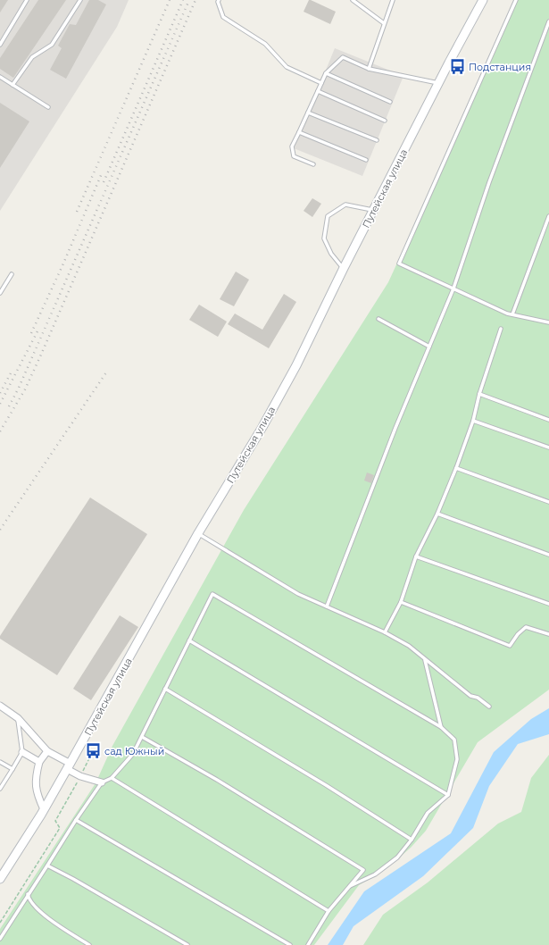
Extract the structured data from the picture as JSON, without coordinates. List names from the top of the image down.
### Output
{
  "streets": {
    "main road": ["Путейская улица"]
  },
  "places": {
    "bus stop": ["Подстанция", "сад Южный"]
  }
}
